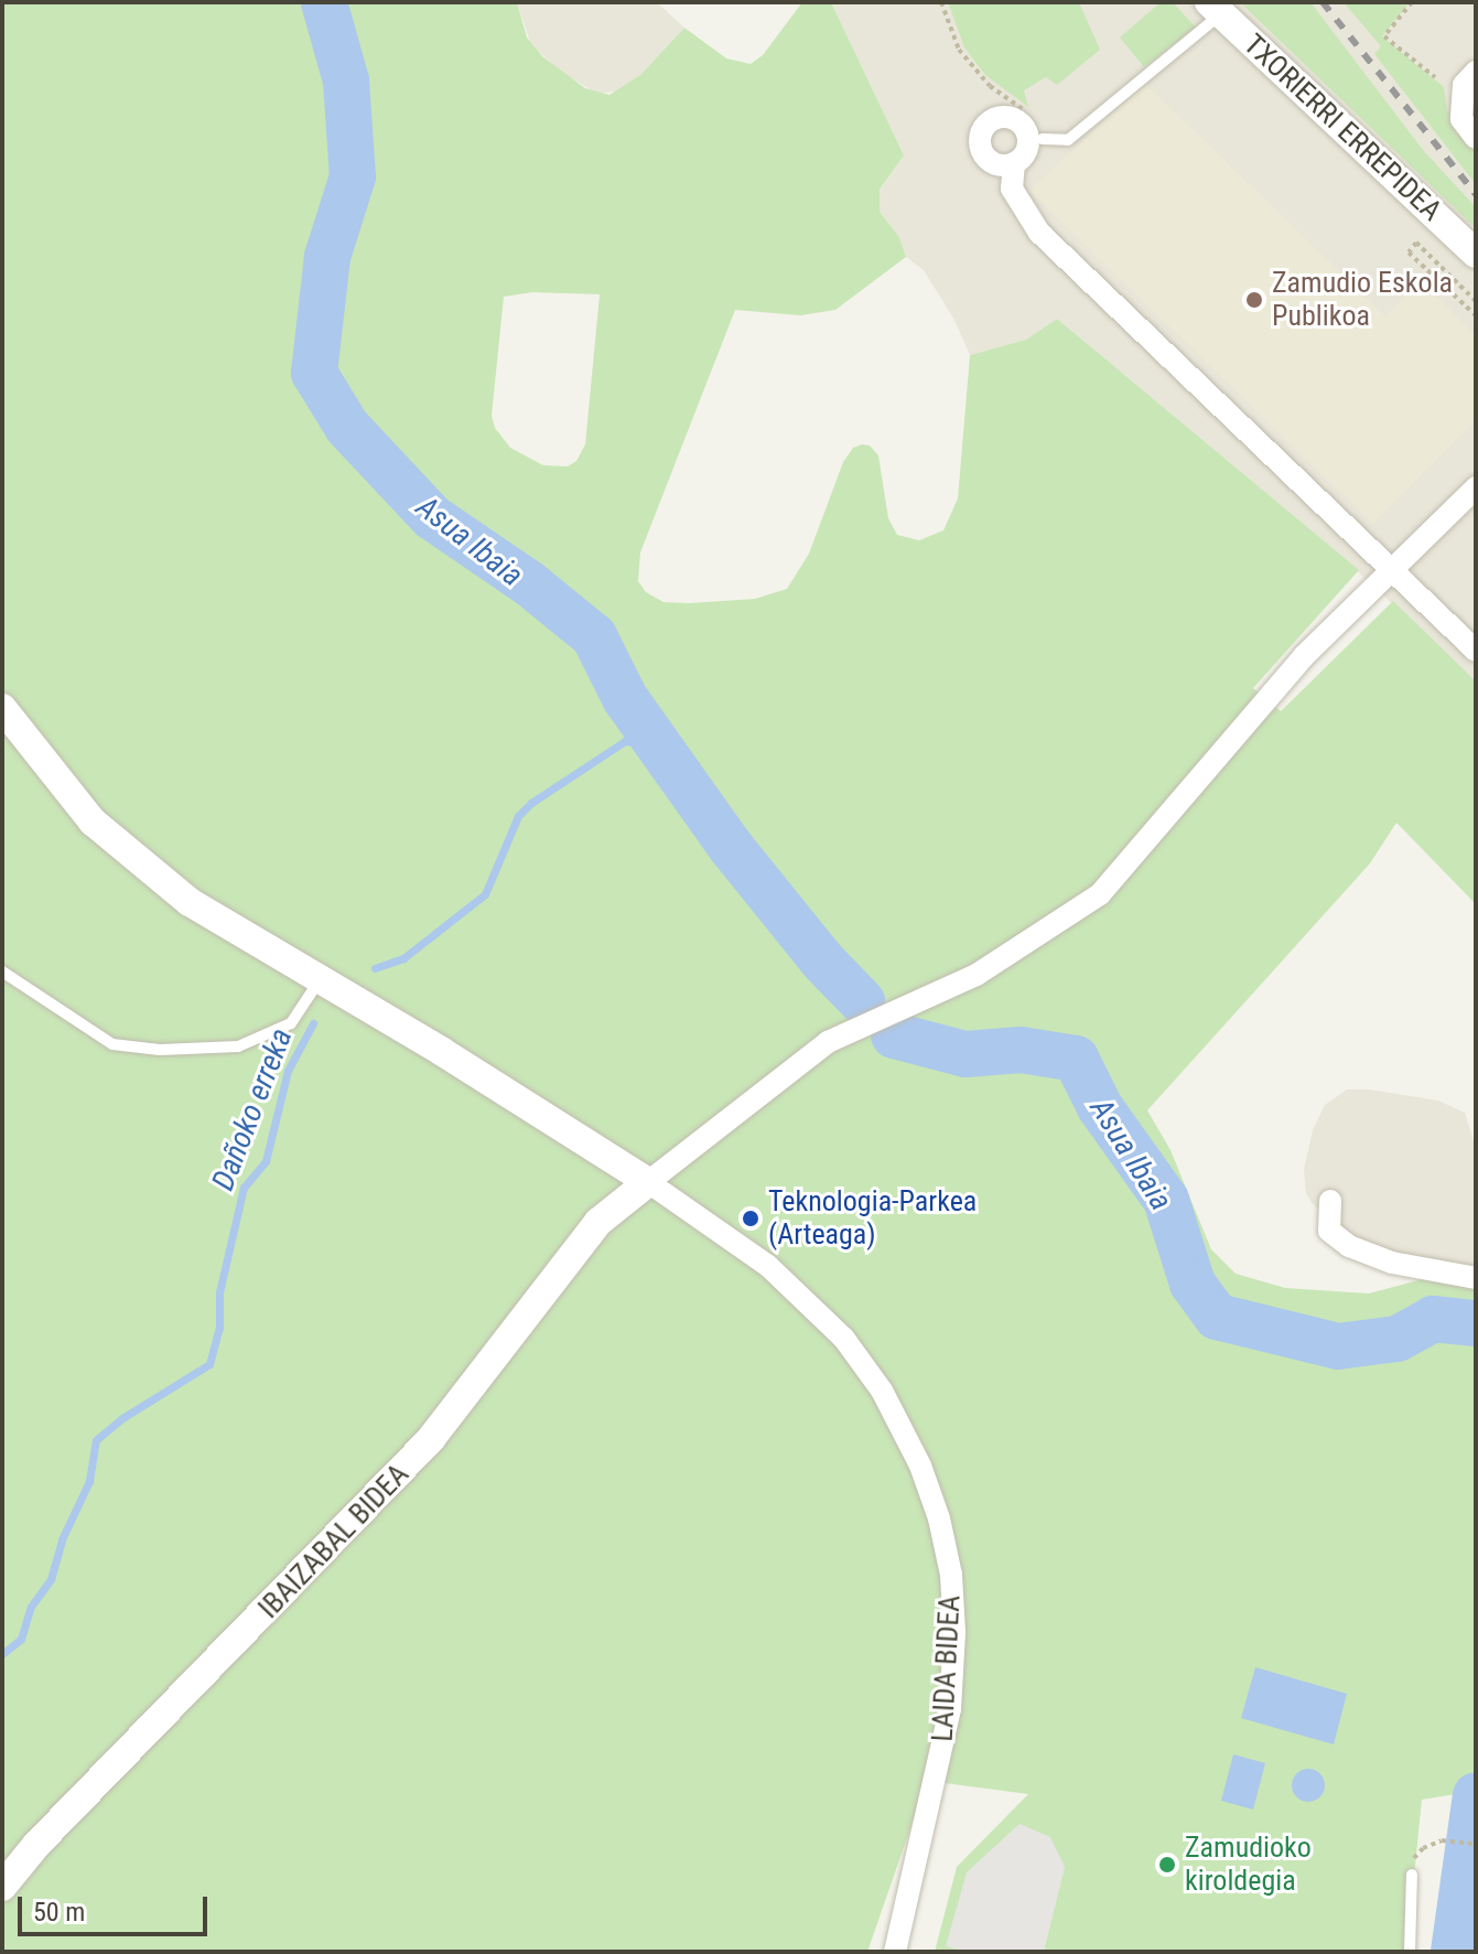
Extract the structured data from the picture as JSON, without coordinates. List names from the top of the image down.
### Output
{
  "streets": {
    "street": ["TXORIERRI ERREPIDEA", "IBAIZABAL BIDEA", "LAIDA BIDEA"]
  },
  "crossings": [
    ["IBAIZABAL BIDEA", "LAIDA BIDEA"]
  ],
  "water": ["Asua Ibaia", "Dañoko erreka"],
  "places": ["Zamudio Eskola Publikoa", "Teknologia-Parkea (Arteaga)", "Zamudioko kiroldegia"],
  "scale_bar": "50 m"
}
